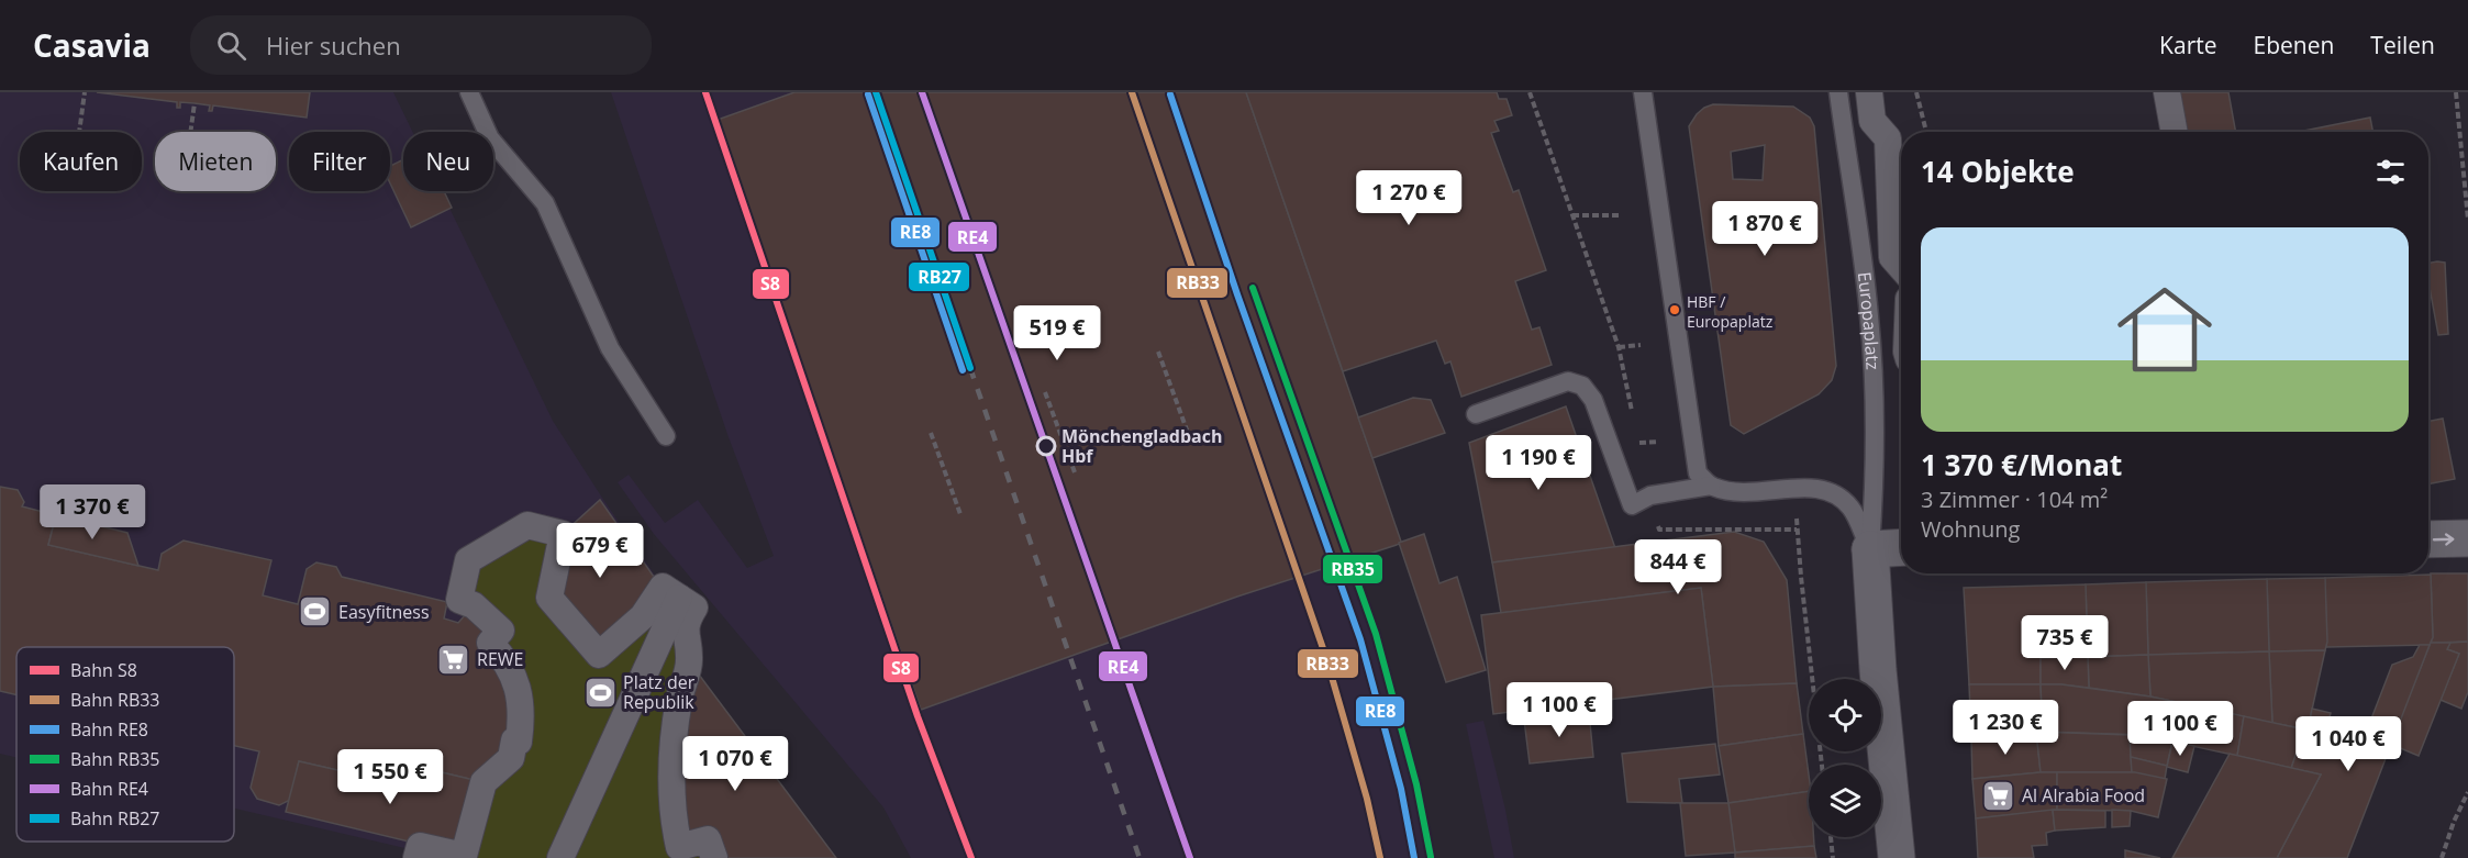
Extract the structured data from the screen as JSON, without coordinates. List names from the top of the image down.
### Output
{
  "streets": {
    "street": ["Europaplatz"]
  },
  "places": {
    "other": ["HBF / Europaplatz", "Mönchengladbach Hbf"],
    "sports": ["Easyfitness", "Platz der Republik"],
    "supermarket": ["REWE", "Al Alrabia Food"]
  },
  "lines": [
    "rail line S8",
    "rail line RB33",
    "rail line RE4",
    "rail line RB27",
    "rail line RE8",
    "rail line RB35"
  ],
  "legend": [
    "Bahn S8",
    "Bahn RB33",
    "Bahn RE8",
    "Bahn RB35",
    "Bahn RE4",
    "Bahn RB27"
  ],
  "page": {
    "header": "Casavia",
    "search": "Hier suchen",
    "nav": ["Karte", "Ebenen", "Teilen"],
    "chip": [
      "Kaufen",
      "Mieten",
      "Filter",
      "Neu"
    ],
    "heading": "14 Objekte",
    "price": [
      "1 270 €",
      "1 870 €",
      "519 €",
      "1 190 €",
      "1 370 €",
      "679 €",
      "844 €",
      "735 €",
      "1 100 €",
      "1 230 €",
      "1 100 €",
      "1 040 €",
      "1 070 €",
      "1 550 €"
    ],
    "list": [
      {
        "name": "1 370 €/Monat",
        "note": "3 Zimmer · 104 m² · Wohnung"
      }
    ]
  }
}
